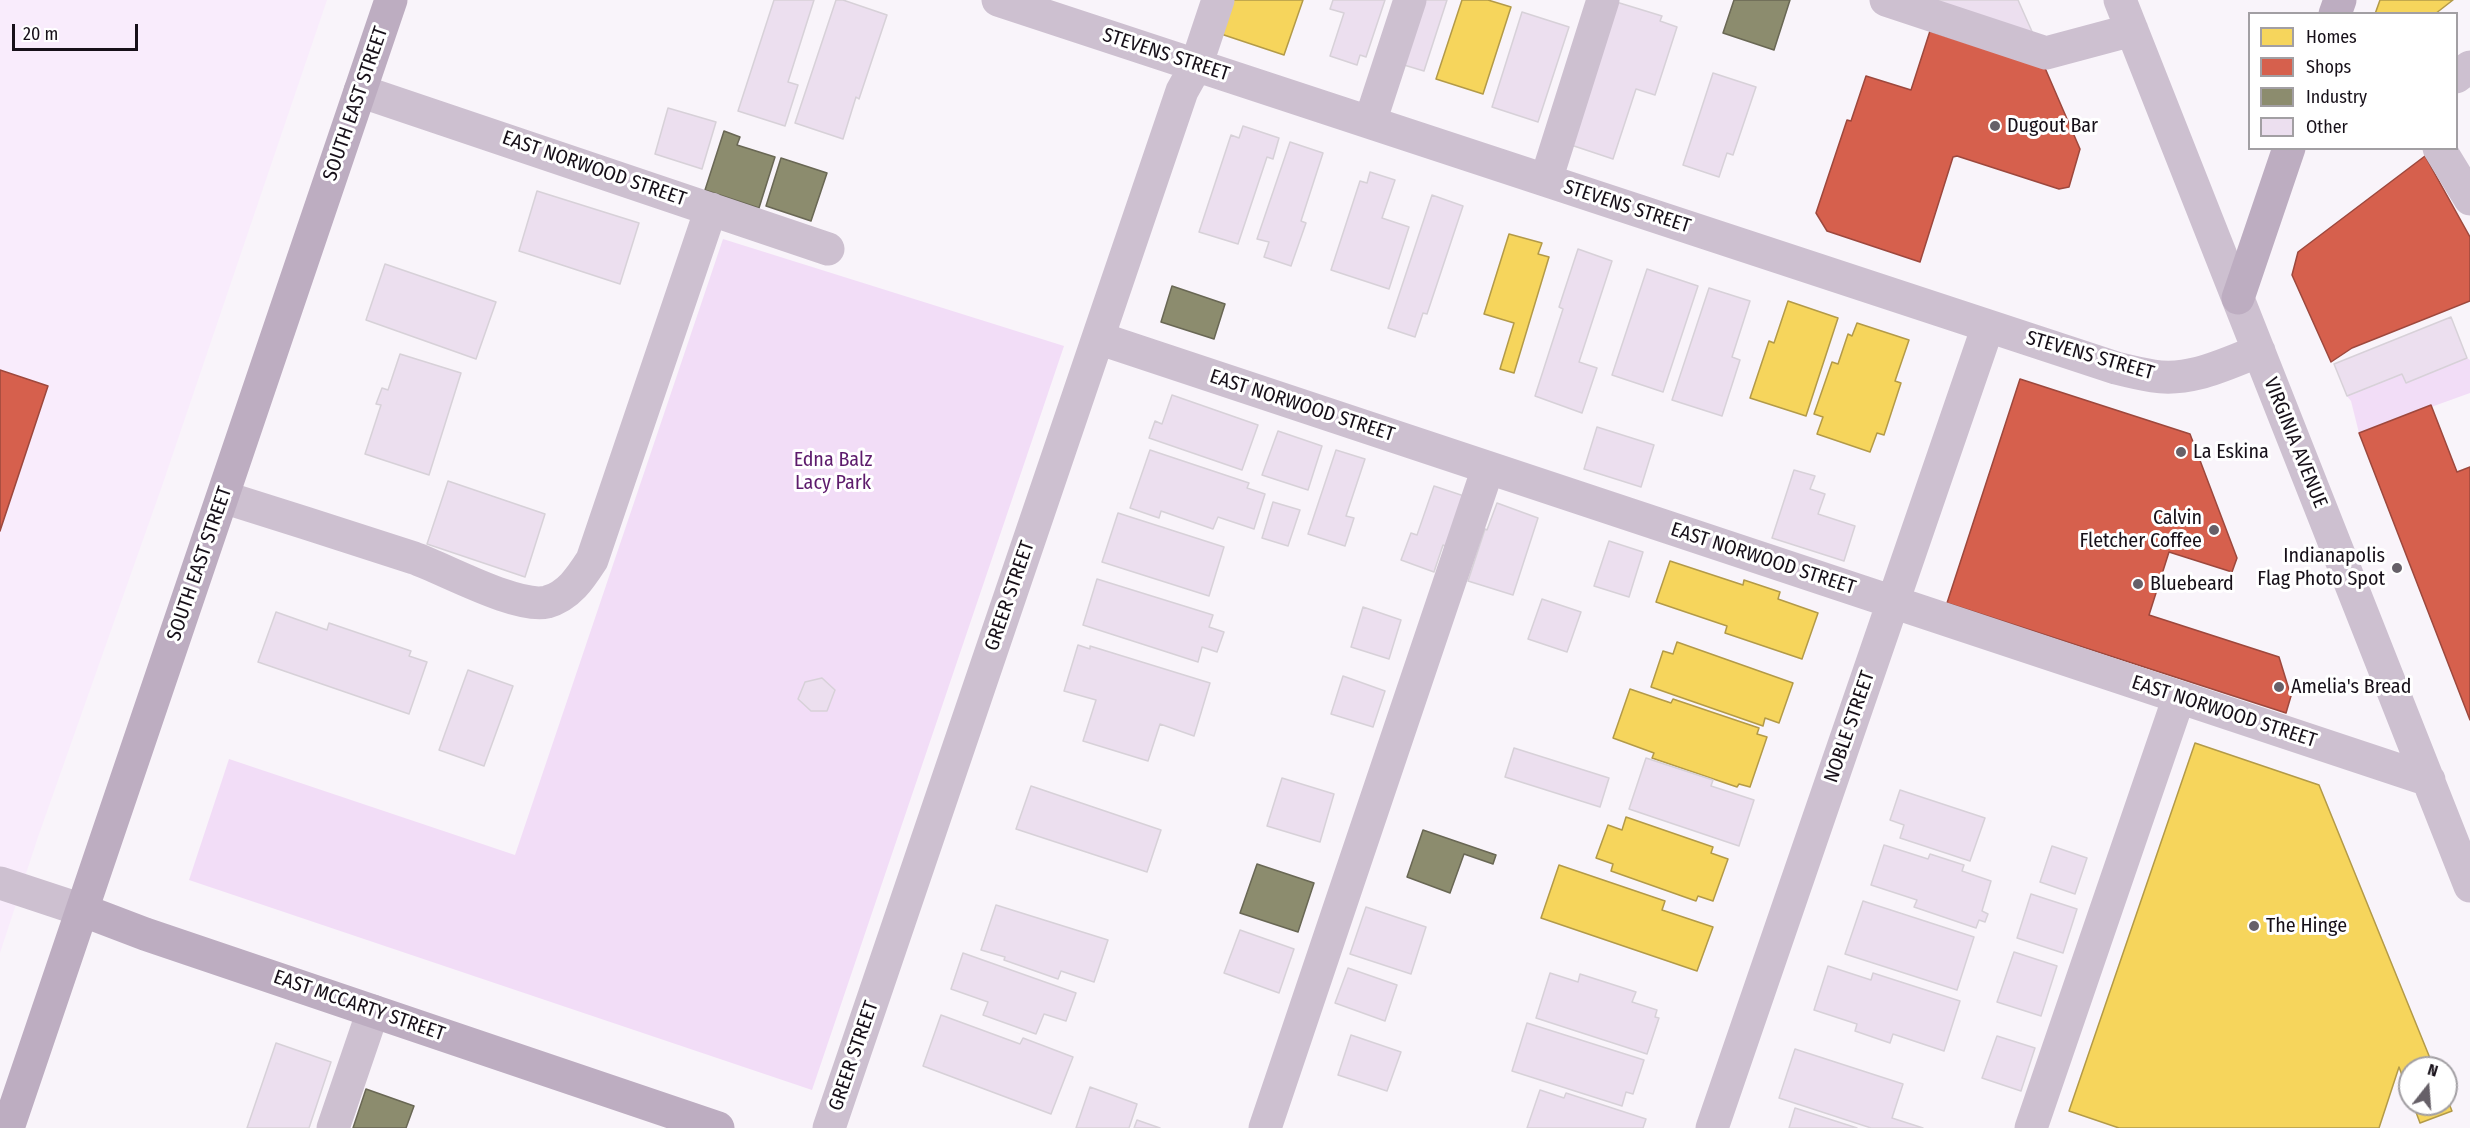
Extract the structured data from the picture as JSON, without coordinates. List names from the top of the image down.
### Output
{
  "streets": {
    "main road": ["SOUTH EAST STREET", "EAST MCCARTY STREET"],
    "street": [
      "STEVENS STREET",
      "EAST NORWOOD STREET",
      "VIRGINIA AVENUE",
      "GREER STREET",
      "NOBLE STREET"
    ]
  },
  "crossings": [
    ["STEVENS STREET", "VIRGINIA AVENUE"],
    ["STEVENS STREET", "GREER STREET"],
    ["STEVENS STREET", "NOBLE STREET"],
    ["SOUTH EAST STREET", "EAST NORWOOD STREET"],
    ["SOUTH EAST STREET", "EAST MCCARTY STREET"],
    ["EAST NORWOOD STREET", "VIRGINIA AVENUE"],
    ["EAST NORWOOD STREET", "GREER STREET"],
    ["EAST NORWOOD STREET", "NOBLE STREET"]
  ],
  "parks": ["Edna Balz Lacy Park"],
  "places": [
    "Dugout Bar",
    "La Eskina",
    "Calvin Fletcher Coffee",
    "Indianapolis Flag Photo Spot",
    "Bluebeard",
    "Amelia's Bread",
    "The Hinge"
  ],
  "legend": [
    "Homes",
    "Shops",
    "Industry",
    "Other"
  ],
  "scale_bar": "20 m",
  "north": "top"
}
